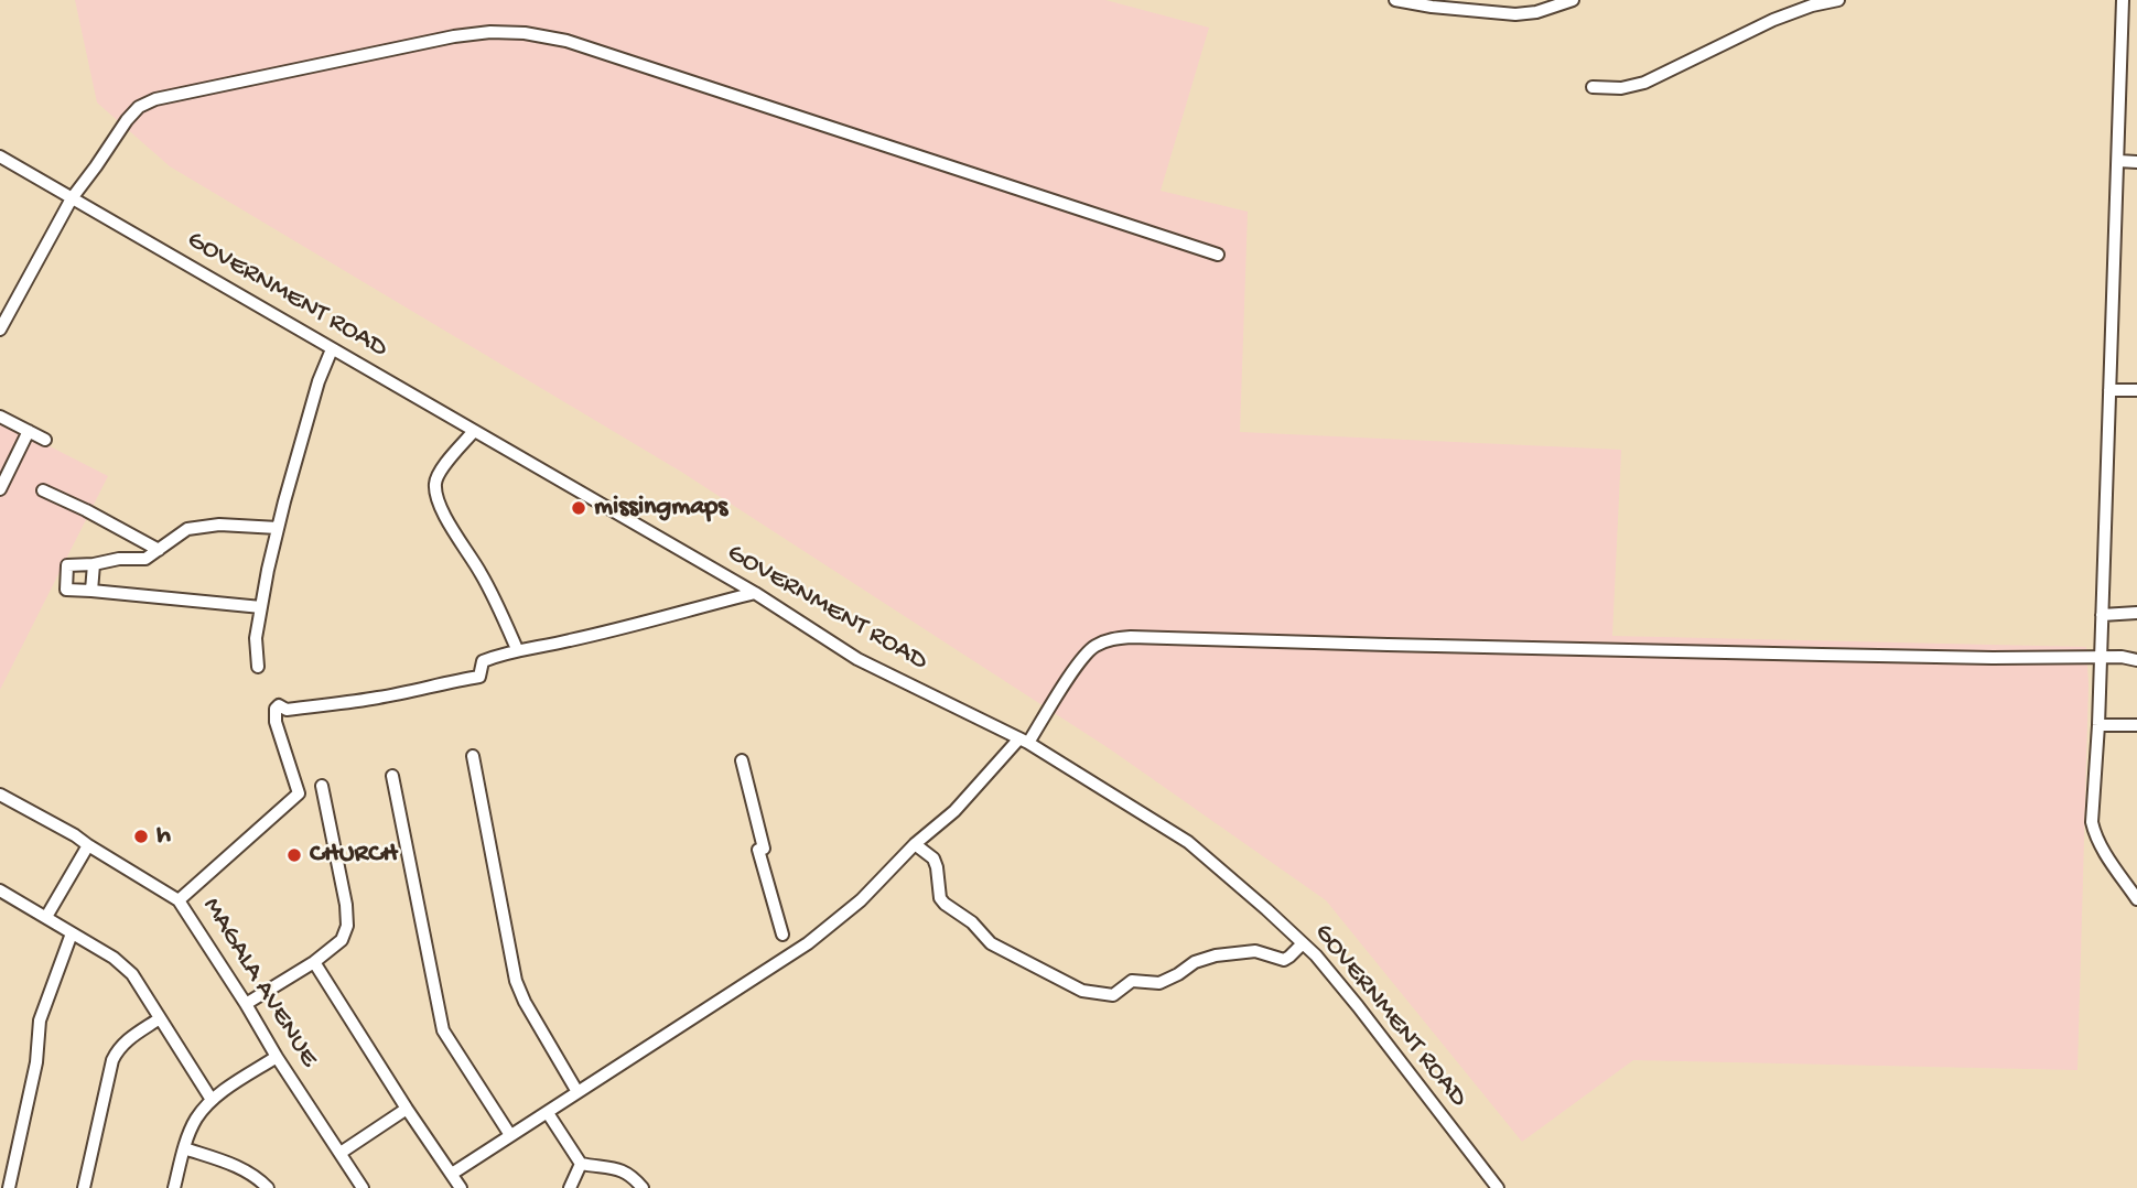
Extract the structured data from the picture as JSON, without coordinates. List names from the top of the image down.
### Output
{
  "streets": {
    "street": ["GOVERNMENT ROAD", "MAGALA AVENUE"]
  },
  "places": ["missingmaps", "h", "CHURCH"]
}
